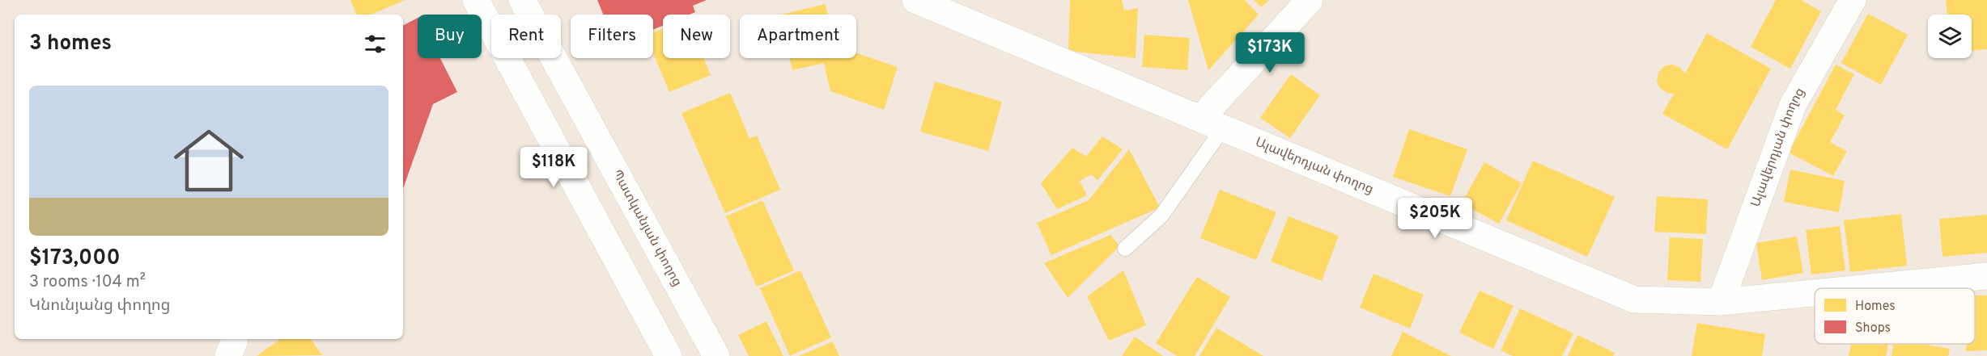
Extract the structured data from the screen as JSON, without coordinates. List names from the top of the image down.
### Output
{
  "streets": {
    "street": ["Ալավերդյան փողոց", "Պատկանյան փողոց"]
  },
  "legend": ["Homes", "Shops"],
  "page": {
    "chip": [
      "Buy",
      "Rent",
      "Filters",
      "New",
      "Apartment"
    ],
    "heading": "3 homes",
    "price": ["$173K", "$118K", "$205K"],
    "list": [
      {
        "name": "$173,000",
        "note": "3 rooms · 104 m² · Կնունյանց փողոց"
      }
    ]
  }
}
